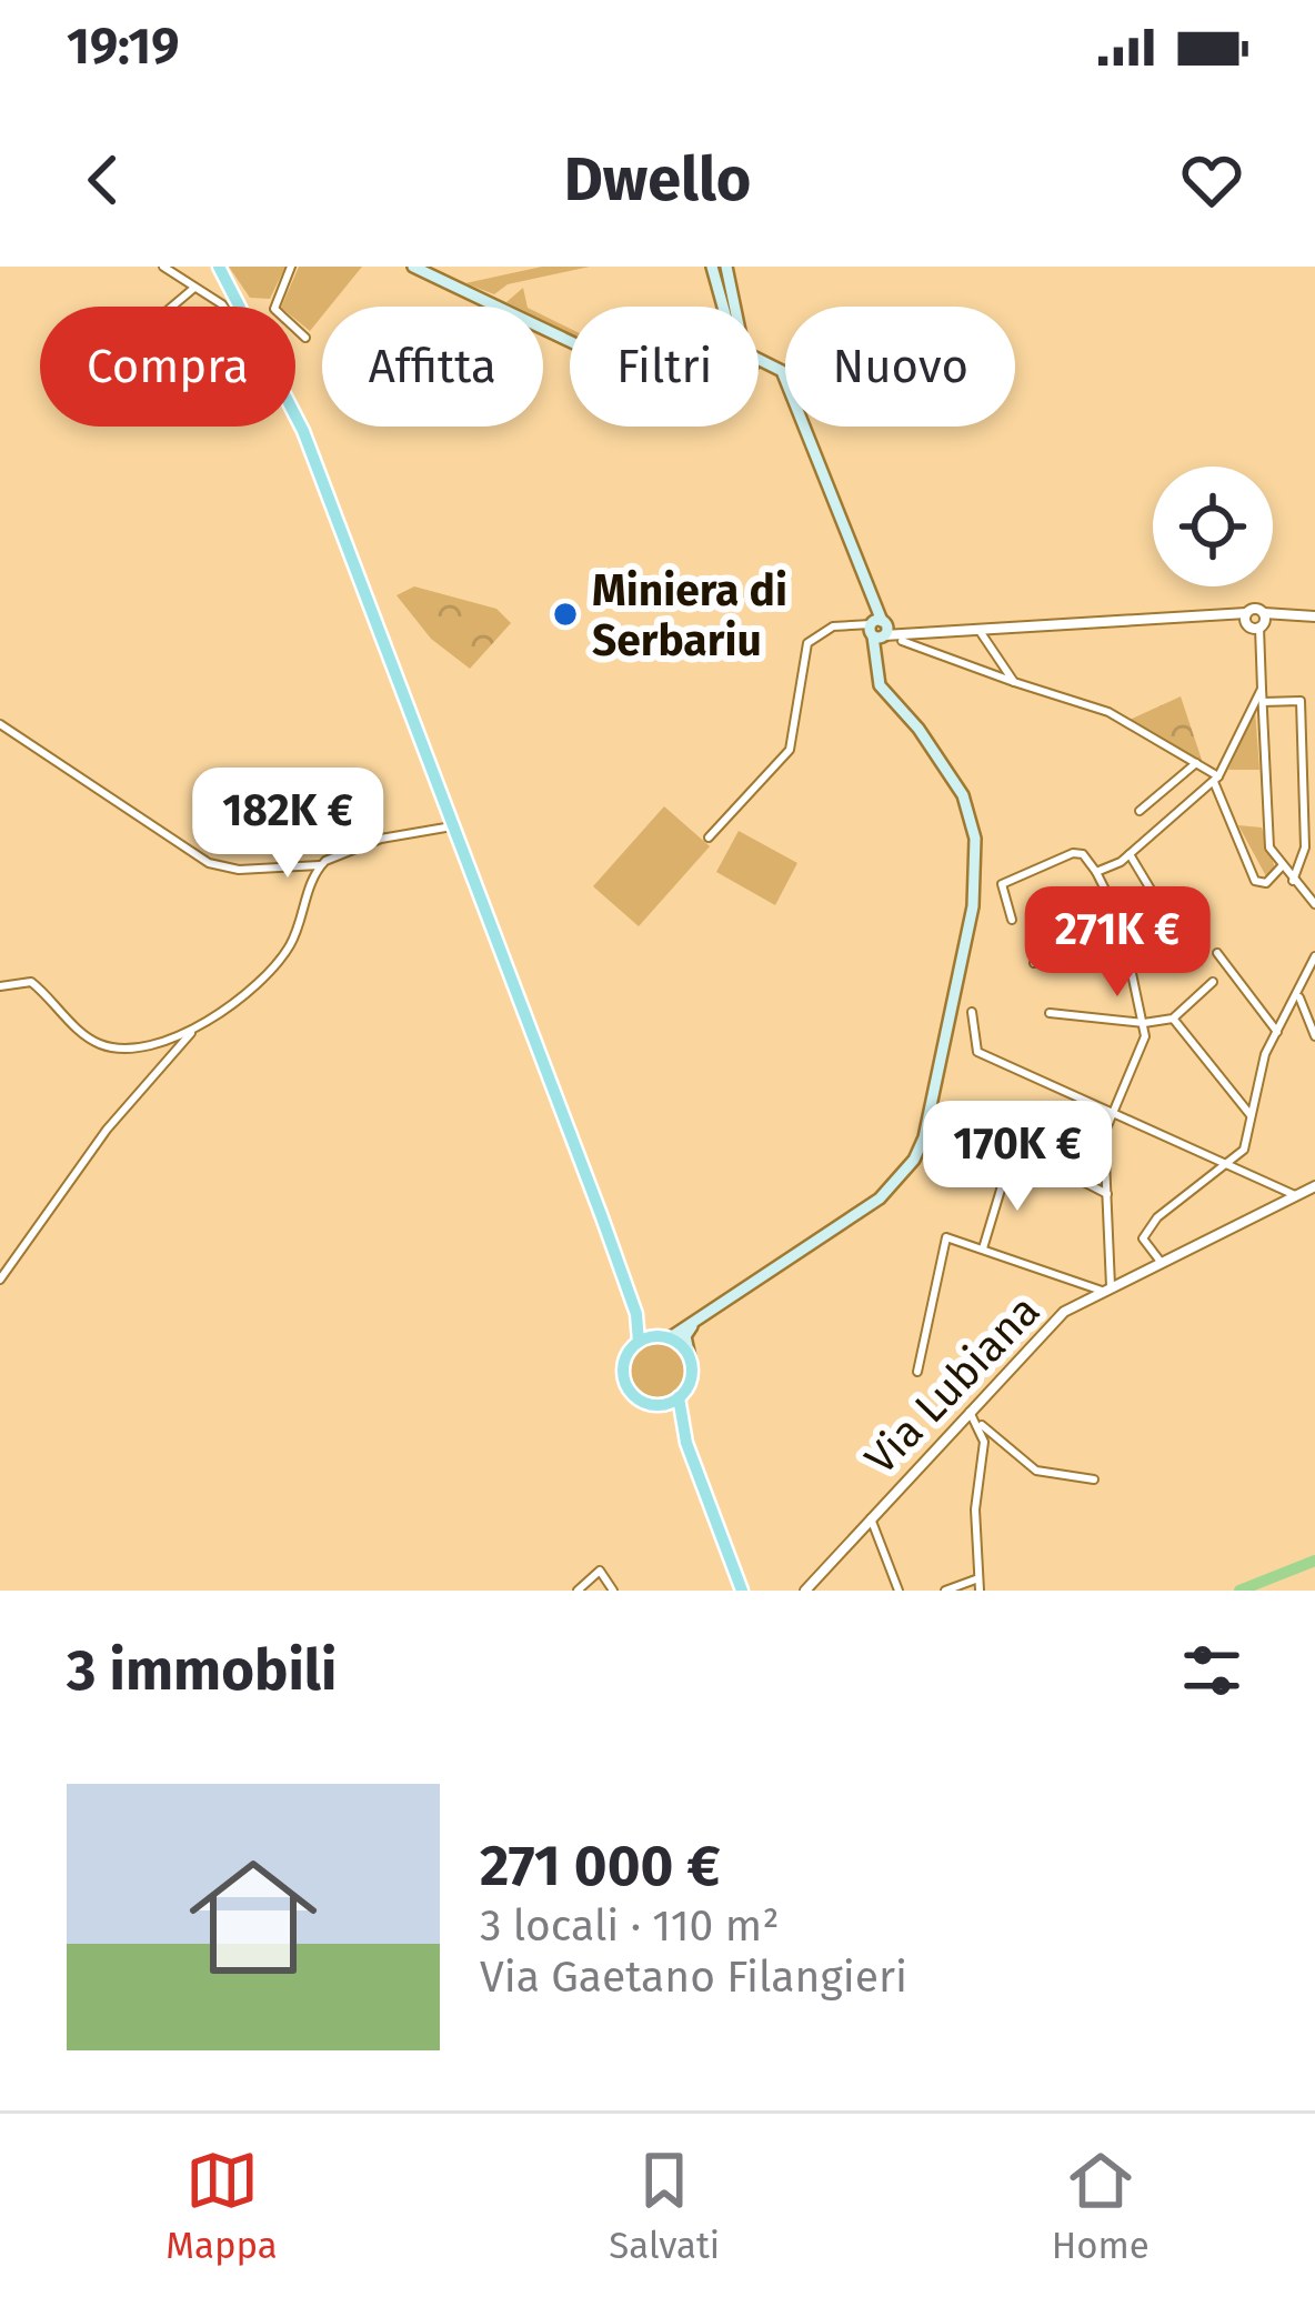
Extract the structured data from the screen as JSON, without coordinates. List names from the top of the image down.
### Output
{
  "streets": {
    "street": ["Via Lubiana"]
  },
  "places": ["Miniera di Serbariu"],
  "page": {
    "status": "19:19",
    "header": "Dwello",
    "chip": [
      "Compra",
      "Affitta",
      "Filtri",
      "Nuovo"
    ],
    "price": ["182K €", "271K €", "170K €"],
    "heading": "3 immobili",
    "list": [
      {
        "name": "271 000 €",
        "note": "3 locali · 110 m² · Via Gaetano Filangieri"
      }
    ],
    "tabs": ["Mappa", "Salvati", "Home"]
  }
}
